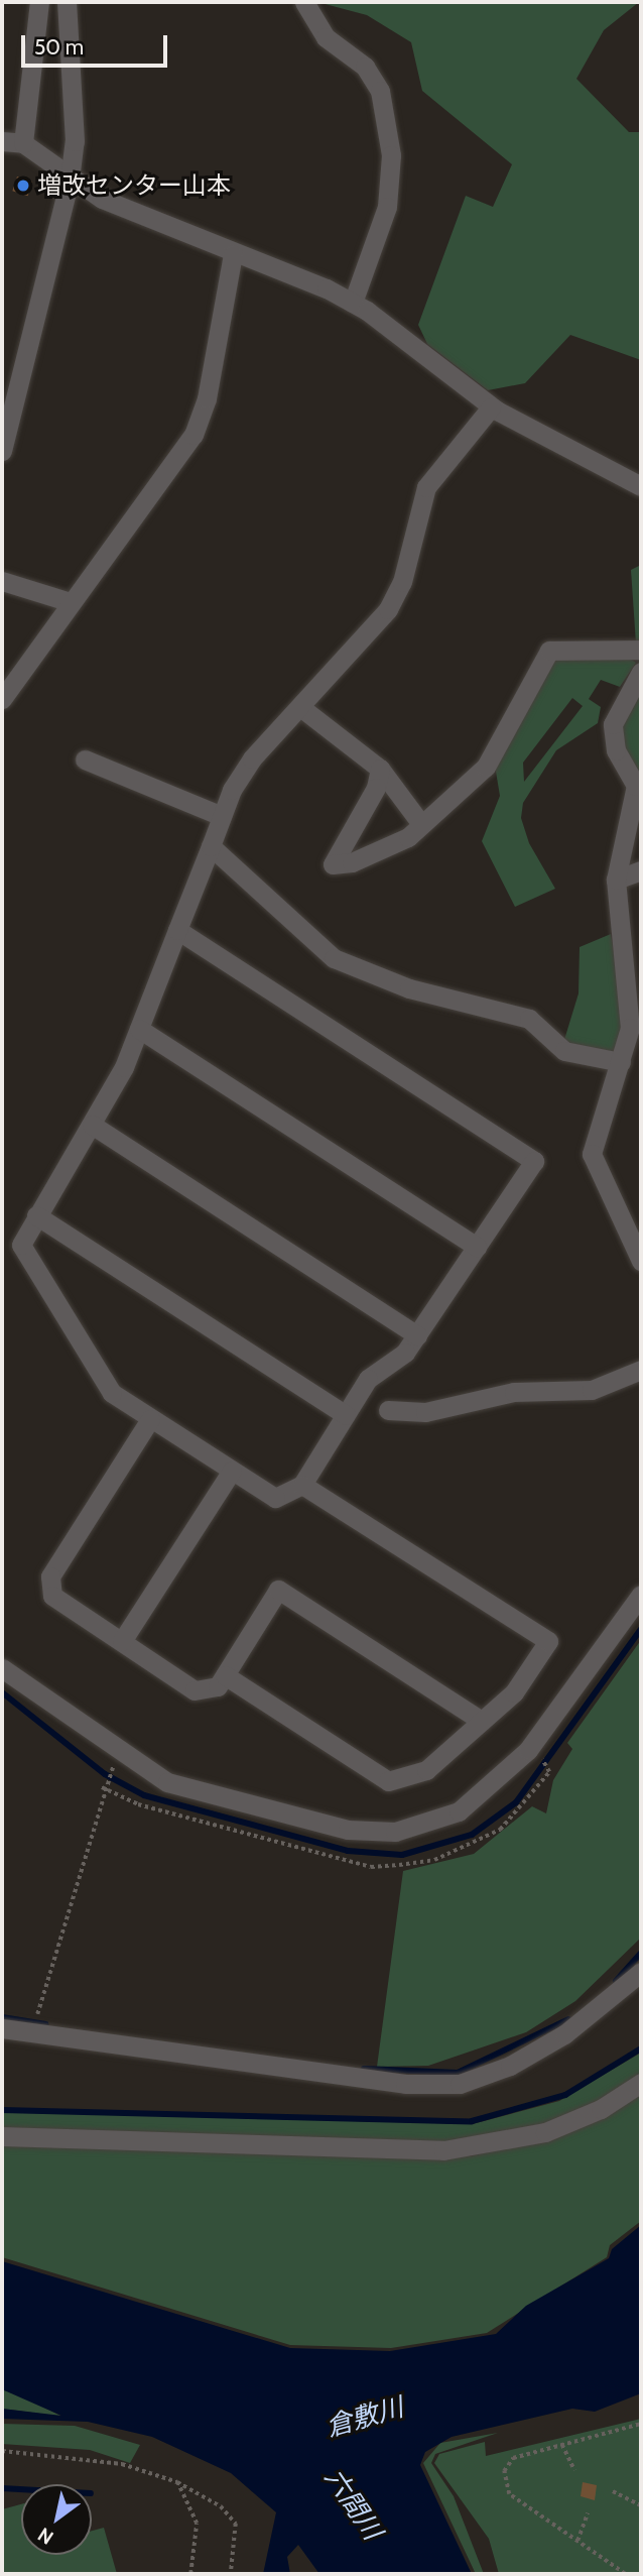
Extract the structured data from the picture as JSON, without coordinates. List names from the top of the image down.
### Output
{
  "water": ["倉敷川", "六間川"],
  "places": ["増改センター山本"],
  "scale_bar": "50 m",
  "north": "bottom left"
}
